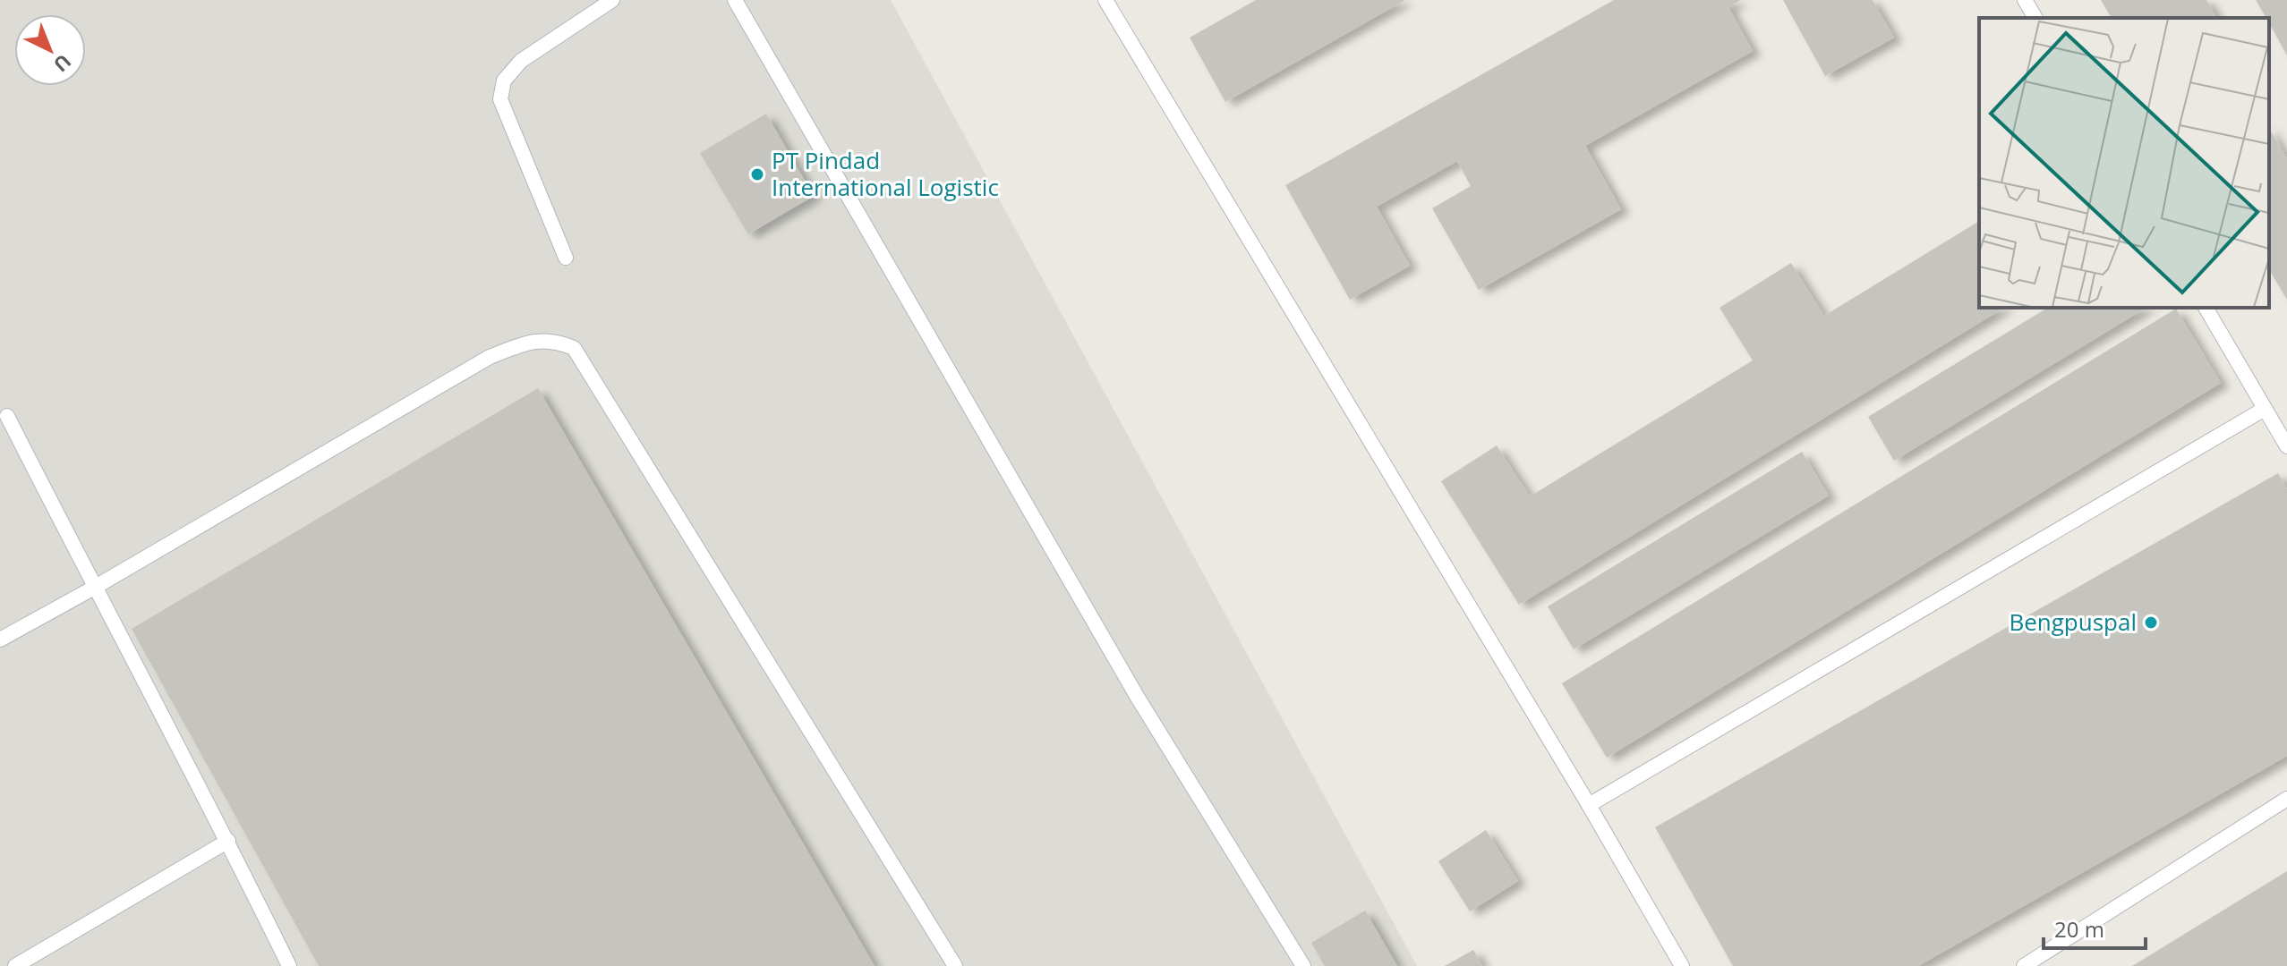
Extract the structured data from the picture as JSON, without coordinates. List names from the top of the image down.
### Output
{
  "places": ["PT Pindad International Logistic", "Bengpuspal"],
  "scale_bar": "20 m",
  "north": "bottom right"
}
